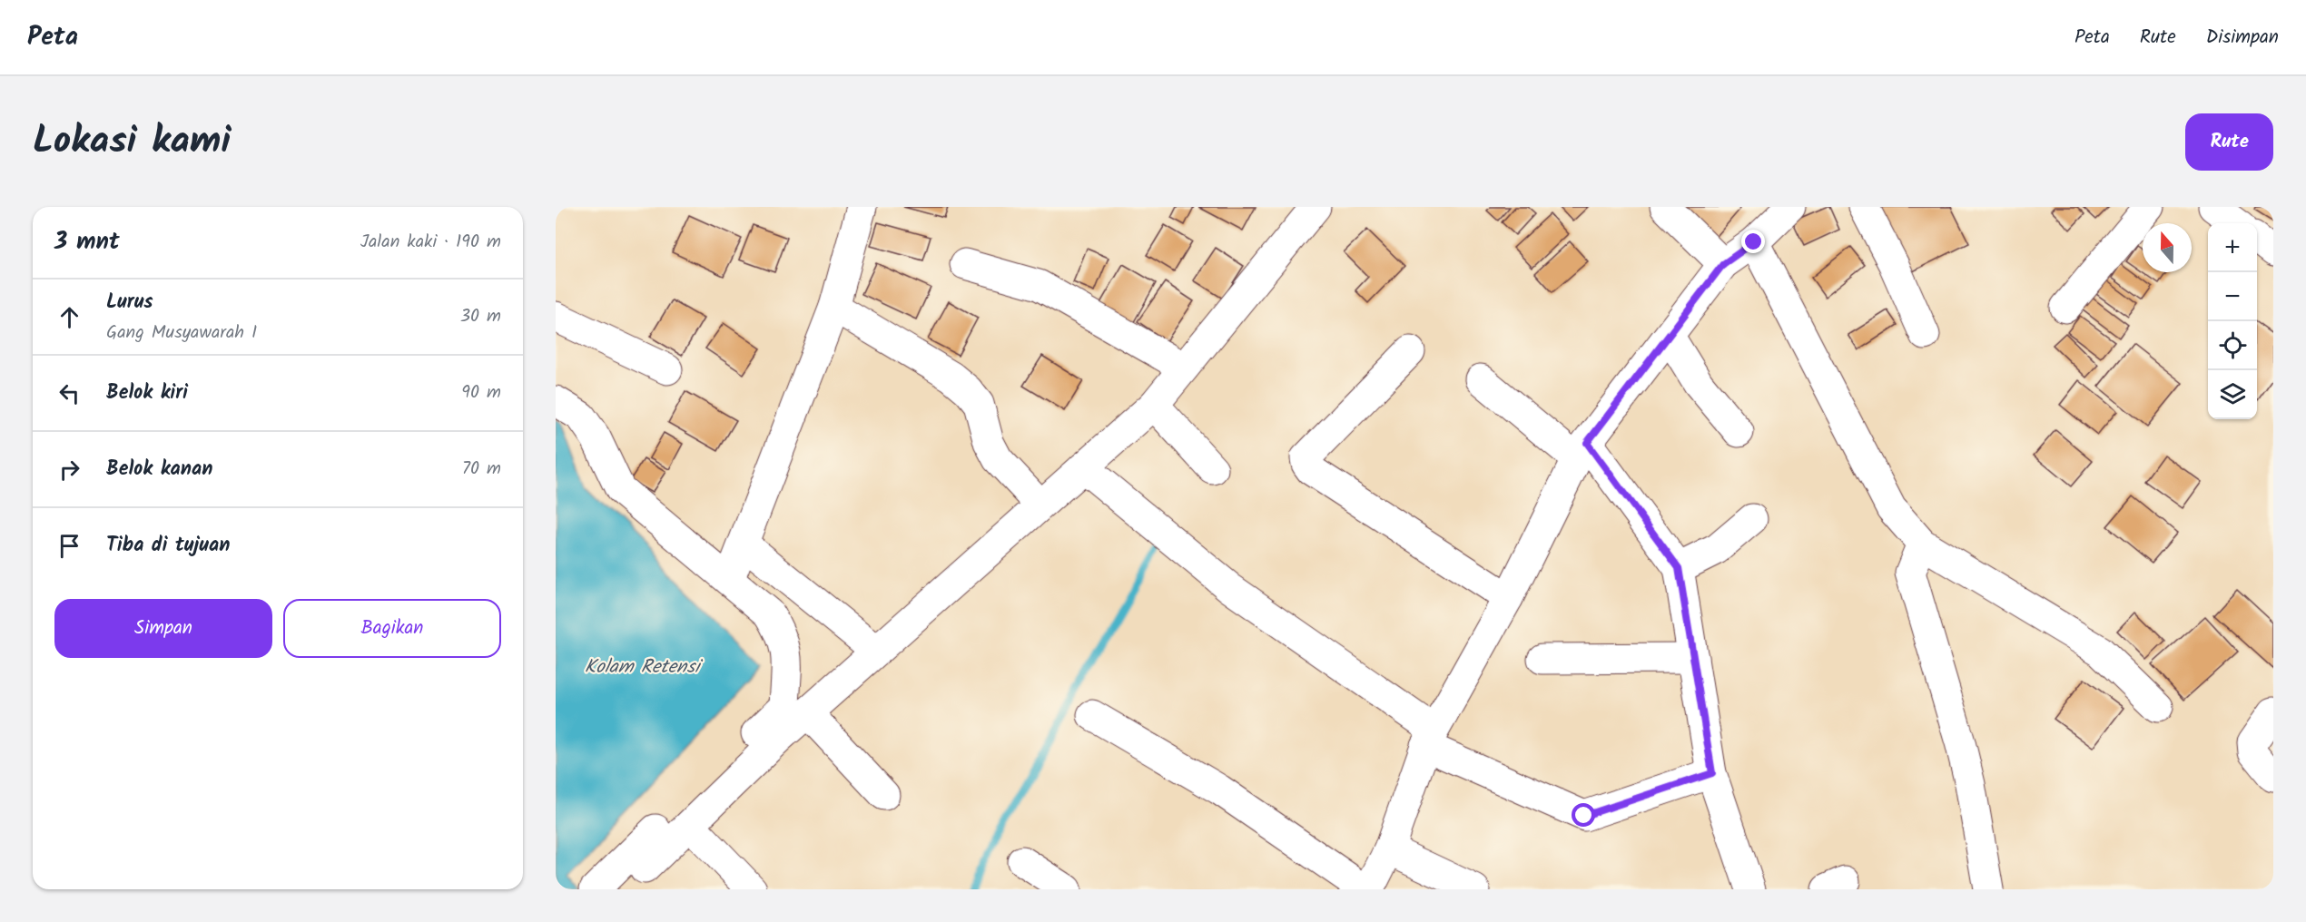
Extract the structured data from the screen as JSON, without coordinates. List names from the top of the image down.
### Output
{
  "water": ["Kolam Retensi"],
  "north": "top",
  "page": {
    "header": "Peta",
    "nav": ["Peta", "Rute", "Disimpan"],
    "title": "Lokasi kami",
    "buttons": [
      "Rute",
      ["Simpan", "Bagikan"]
    ],
    "heading": ["3 mnt", "Jalan kaki · 190 m"],
    "map_buttons": ["+", "−"],
    "list": [
      ["Lurus", "Gang Musyawarah I", "30 m"],
      ["Belok kiri", "90 m"],
      ["Belok kanan", "70 m"],
      "Tiba di tujuan"
    ]
  }
}
